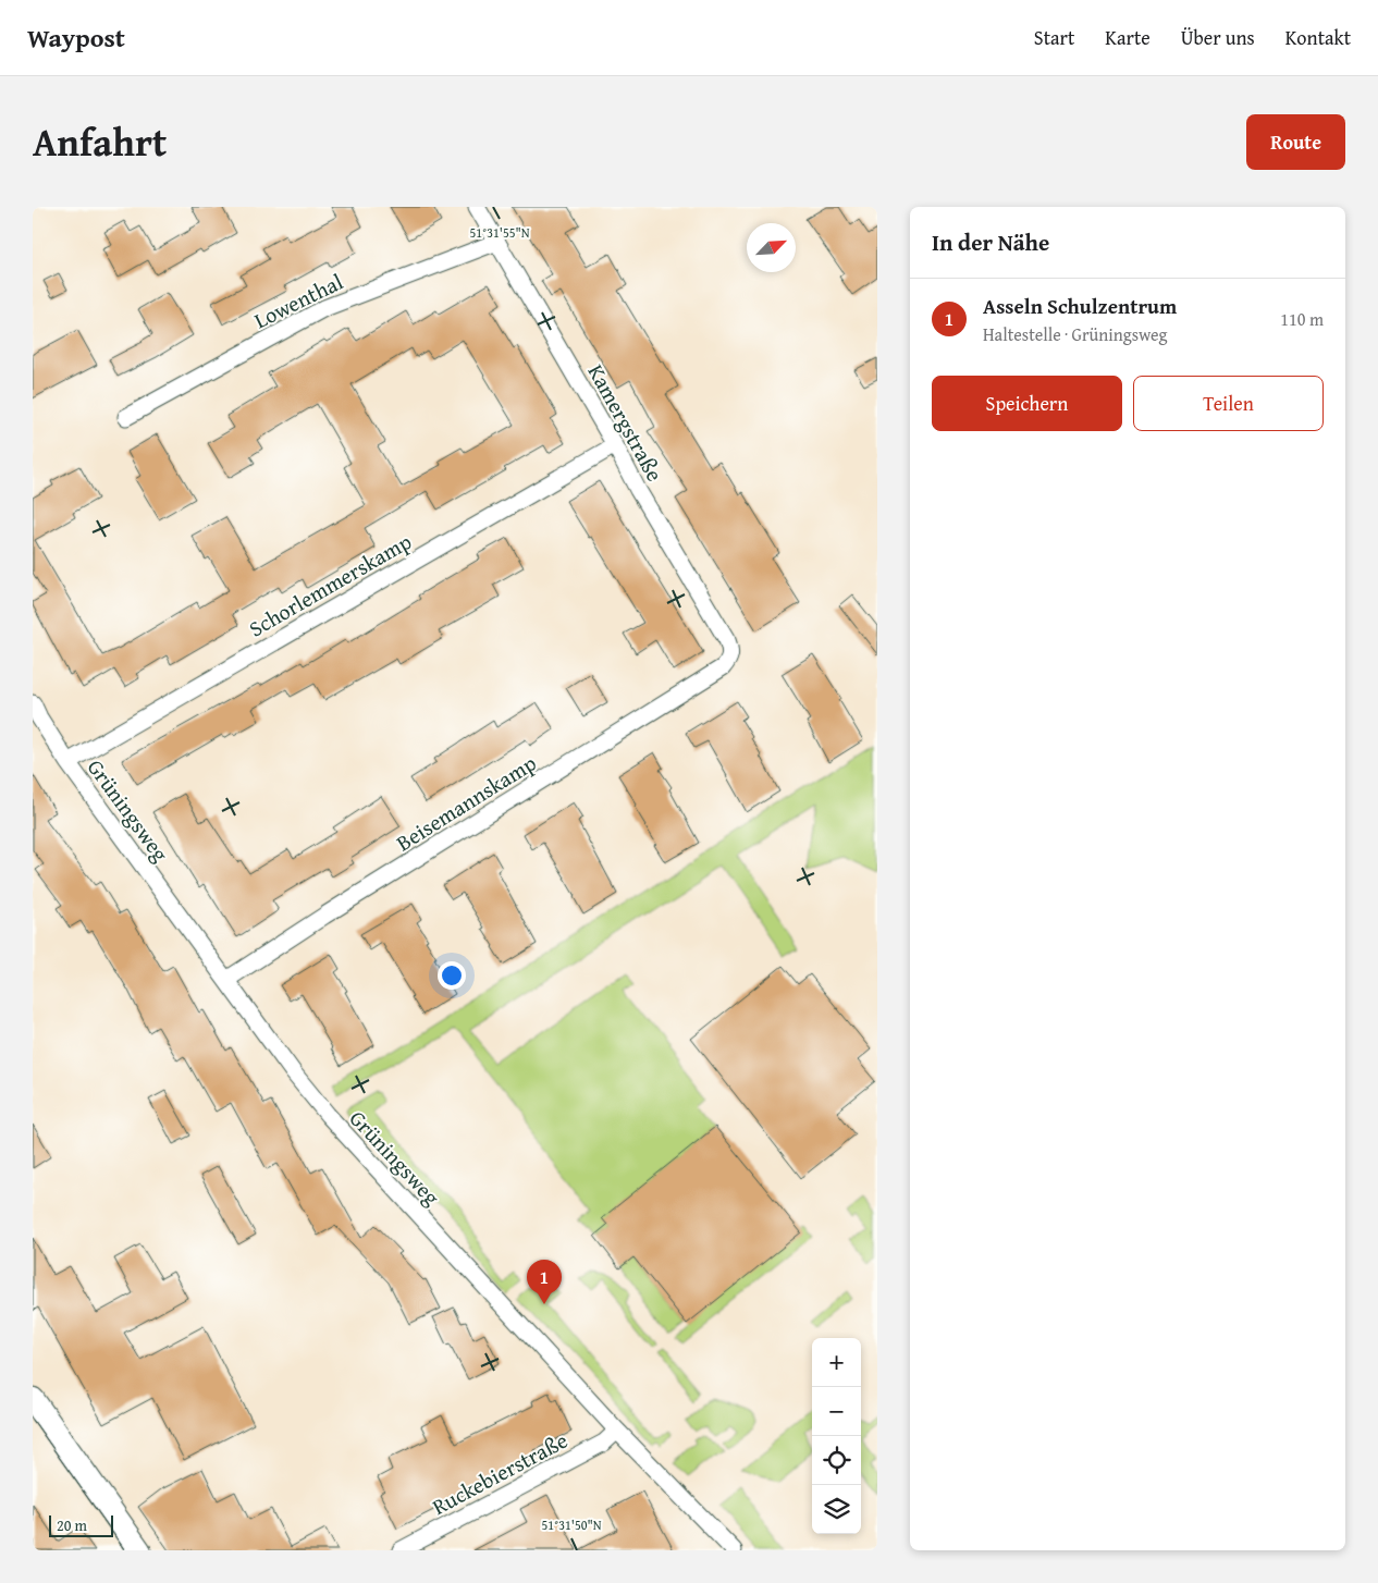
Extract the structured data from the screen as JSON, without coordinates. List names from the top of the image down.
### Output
{
  "streets": {
    "street": [
      "Lowenthal",
      "Kamergstraße",
      "Schorlemmerskamp",
      "Beisemannskamp",
      "Grüningsweg",
      "Ruckebierstraße"
    ]
  },
  "crossings": [
    ["Lowenthal", "Kamergstraße"],
    ["Kamergstraße", "Schorlemmerskamp"],
    ["Kamergstraße", "Beisemannskamp"],
    ["Schorlemmerskamp", "Grüningsweg"],
    ["Beisemannskamp", "Grüningsweg"],
    ["Grüningsweg", "Ruckebierstraße"]
  ],
  "scale_bar": "20 m",
  "north": "top right",
  "page": {
    "header": "Waypost",
    "nav": [
      "Start",
      "Karte",
      "Über uns",
      "Kontakt"
    ],
    "title": "Anfahrt",
    "buttons": [
      "Route",
      ["Speichern", "Teilen"]
    ],
    "heading": "In der Nähe",
    "list": [
      {
        "mark": "1",
        "name": "Asseln Schulzentrum",
        "note": "Haltestelle · Grüningsweg",
        "value": "110 m"
      }
    ],
    "pins": "1",
    "map_buttons": ["+", "−"],
    "scale": "20 m"
  },
  "coordinates": ["51°31'55\"N", "51°31'50\"N"]
}
